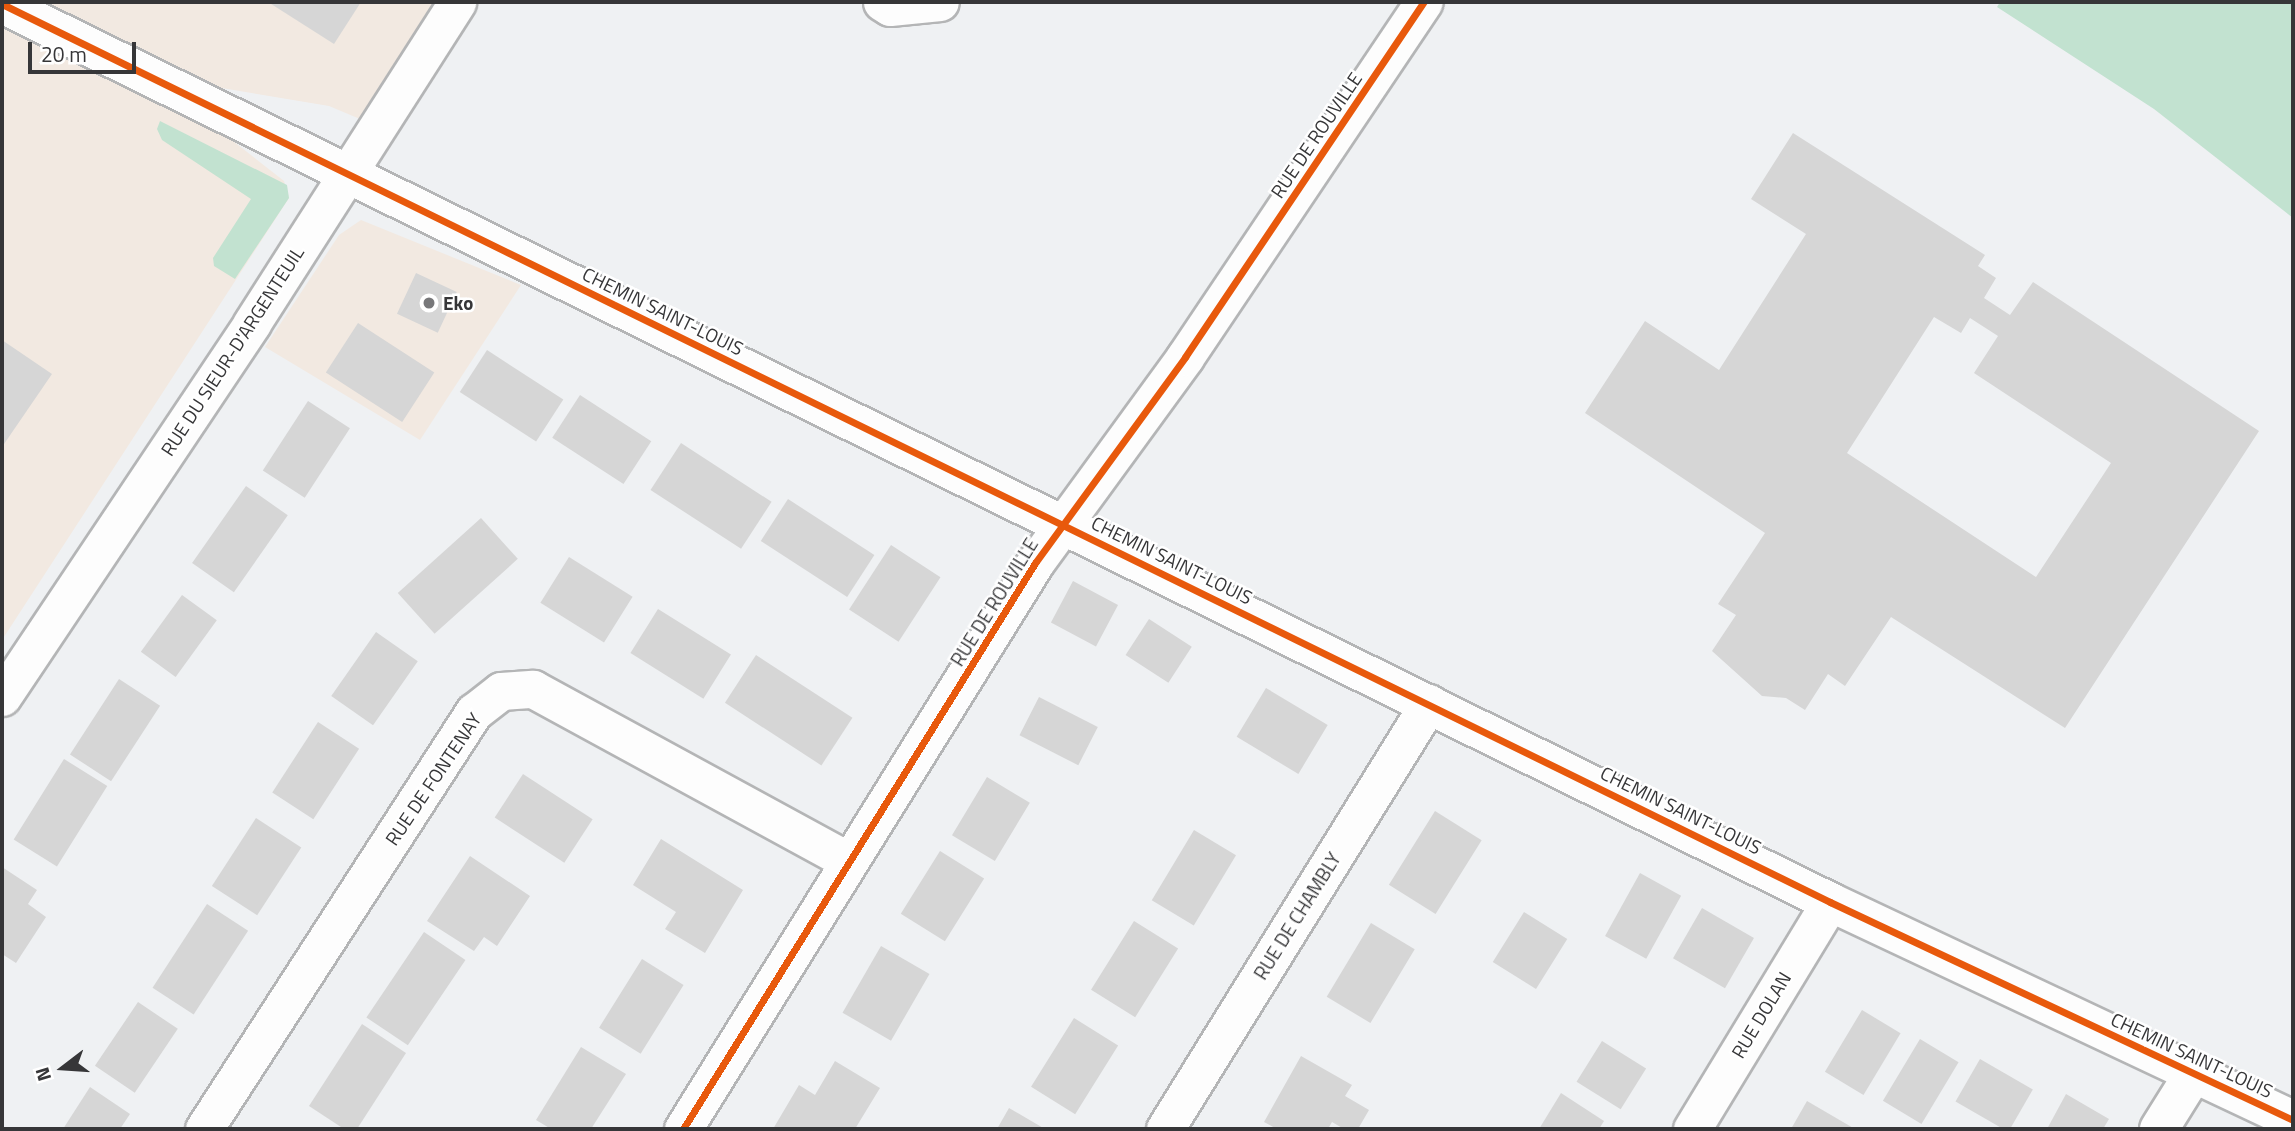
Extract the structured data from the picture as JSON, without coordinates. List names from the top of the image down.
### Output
{
  "streets": {
    "street": [
      "RUE DE ROUVILLE",
      "CHEMIN SAINT-LOUIS",
      "RUE DU SIEUR-D'ARGENTEUIL",
      "RUE DE FONTENAY",
      "RUE DE CHAMBLY",
      "RUE DOLAN"
    ]
  },
  "crossings": [
    ["RUE DE ROUVILLE", "CHEMIN SAINT-LOUIS"],
    ["RUE DE ROUVILLE", "RUE DE FONTENAY"],
    ["CHEMIN SAINT-LOUIS", "RUE DU SIEUR-D'ARGENTEUIL"],
    ["CHEMIN SAINT-LOUIS", "RUE DE CHAMBLY"],
    ["CHEMIN SAINT-LOUIS", "RUE DOLAN"]
  ],
  "places": ["Eko"],
  "scale_bar": "20 m",
  "north": "left"
}
